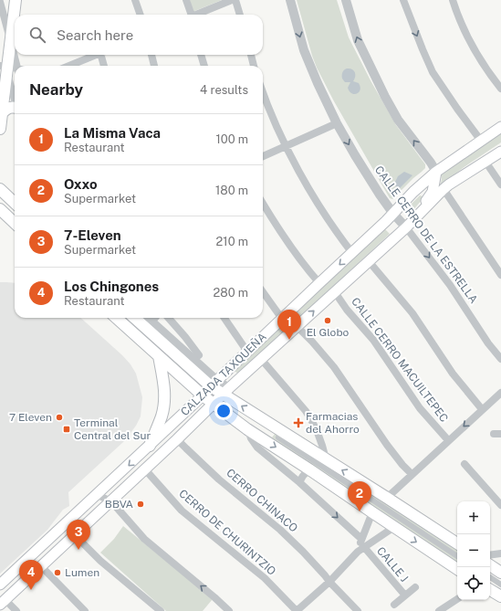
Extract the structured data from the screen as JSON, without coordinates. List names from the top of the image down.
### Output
{
  "streets": {
    "main road": ["CALZADA TAXQUEÑA"],
    "street": [
      "CALLE CERRO DE LA ESTRELLA",
      "CALLE CERRO MACUILTEPEC",
      "CERRO CHINACO",
      "CERRO DE CHURINTZIO",
      "CALLE J"
    ]
  },
  "crossings": [
    ["CALLE CERRO DE LA ESTRELLA", "CALZADA TAXQUEÑA"],
    ["CALLE CERRO MACUILTEPEC", "CALZADA TAXQUEÑA"],
    ["CALZADA TAXQUEÑA", "CERRO CHINACO"],
    ["CALZADA TAXQUEÑA", "CERRO DE CHURINTZIO"]
  ],
  "places": {
    "other": [
      "El Globo",
      "7 Eleven",
      "BBVA",
      "Lumen"
    ],
    "health": ["Farmacias del Ahorro"],
    "transit": ["Terminal Central del Sur"]
  },
  "page": {
    "search": "Search here",
    "heading": ["Nearby", "4 results"],
    "list": [
      {
        "mark": "1",
        "name": "La Misma Vaca",
        "note": "Restaurant",
        "value": "100 m"
      },
      {
        "mark": "2",
        "name": "Oxxo",
        "note": "Supermarket",
        "value": "180 m"
      },
      {
        "mark": "3",
        "name": "7-Eleven",
        "note": "Supermarket",
        "value": "210 m"
      },
      {
        "mark": "4",
        "name": "Los Chingones",
        "note": "Restaurant",
        "value": "280 m"
      }
    ],
    "pins": [
      "1",
      "2",
      "3",
      "4"
    ],
    "map_buttons": ["+", "−"]
  }
}
